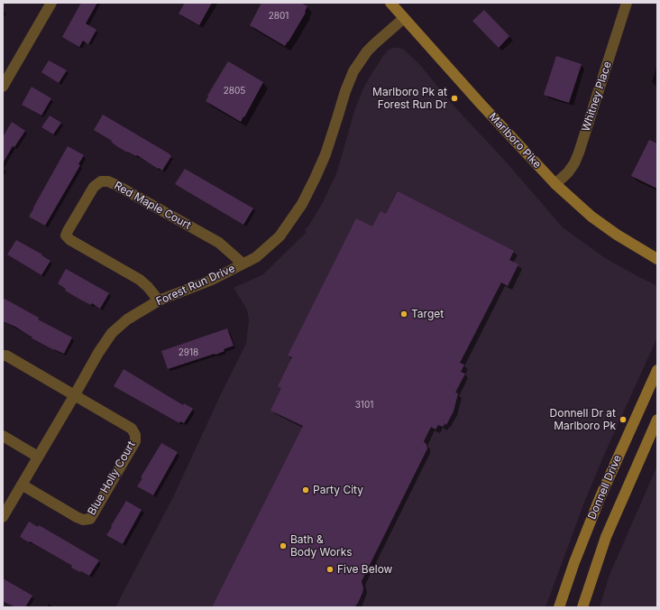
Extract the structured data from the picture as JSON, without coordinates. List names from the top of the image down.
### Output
{
  "streets": {
    "street": [
      "Whitney Place",
      "Marlboro Pike",
      "Red Maple Court",
      "Forest Run Drive",
      "Blue Holly Court",
      "Donnell Drive"
    ]
  },
  "crossings": [
    ["Whitney Place", "Marlboro Pike"],
    ["Marlboro Pike", "Forest Run Drive"],
    ["Red Maple Court", "Forest Run Drive"],
    ["Forest Run Drive", "Blue Holly Court"]
  ],
  "places": [
    "Marlboro Pk at Forest Run Dr",
    "Target",
    "Donnell Dr at Marlboro Pk",
    "Party City",
    "Bath & Body Works",
    "Five Below"
  ],
  "house_numbers": [
    "2801",
    "2805",
    "2918",
    "3101"
  ]
}
